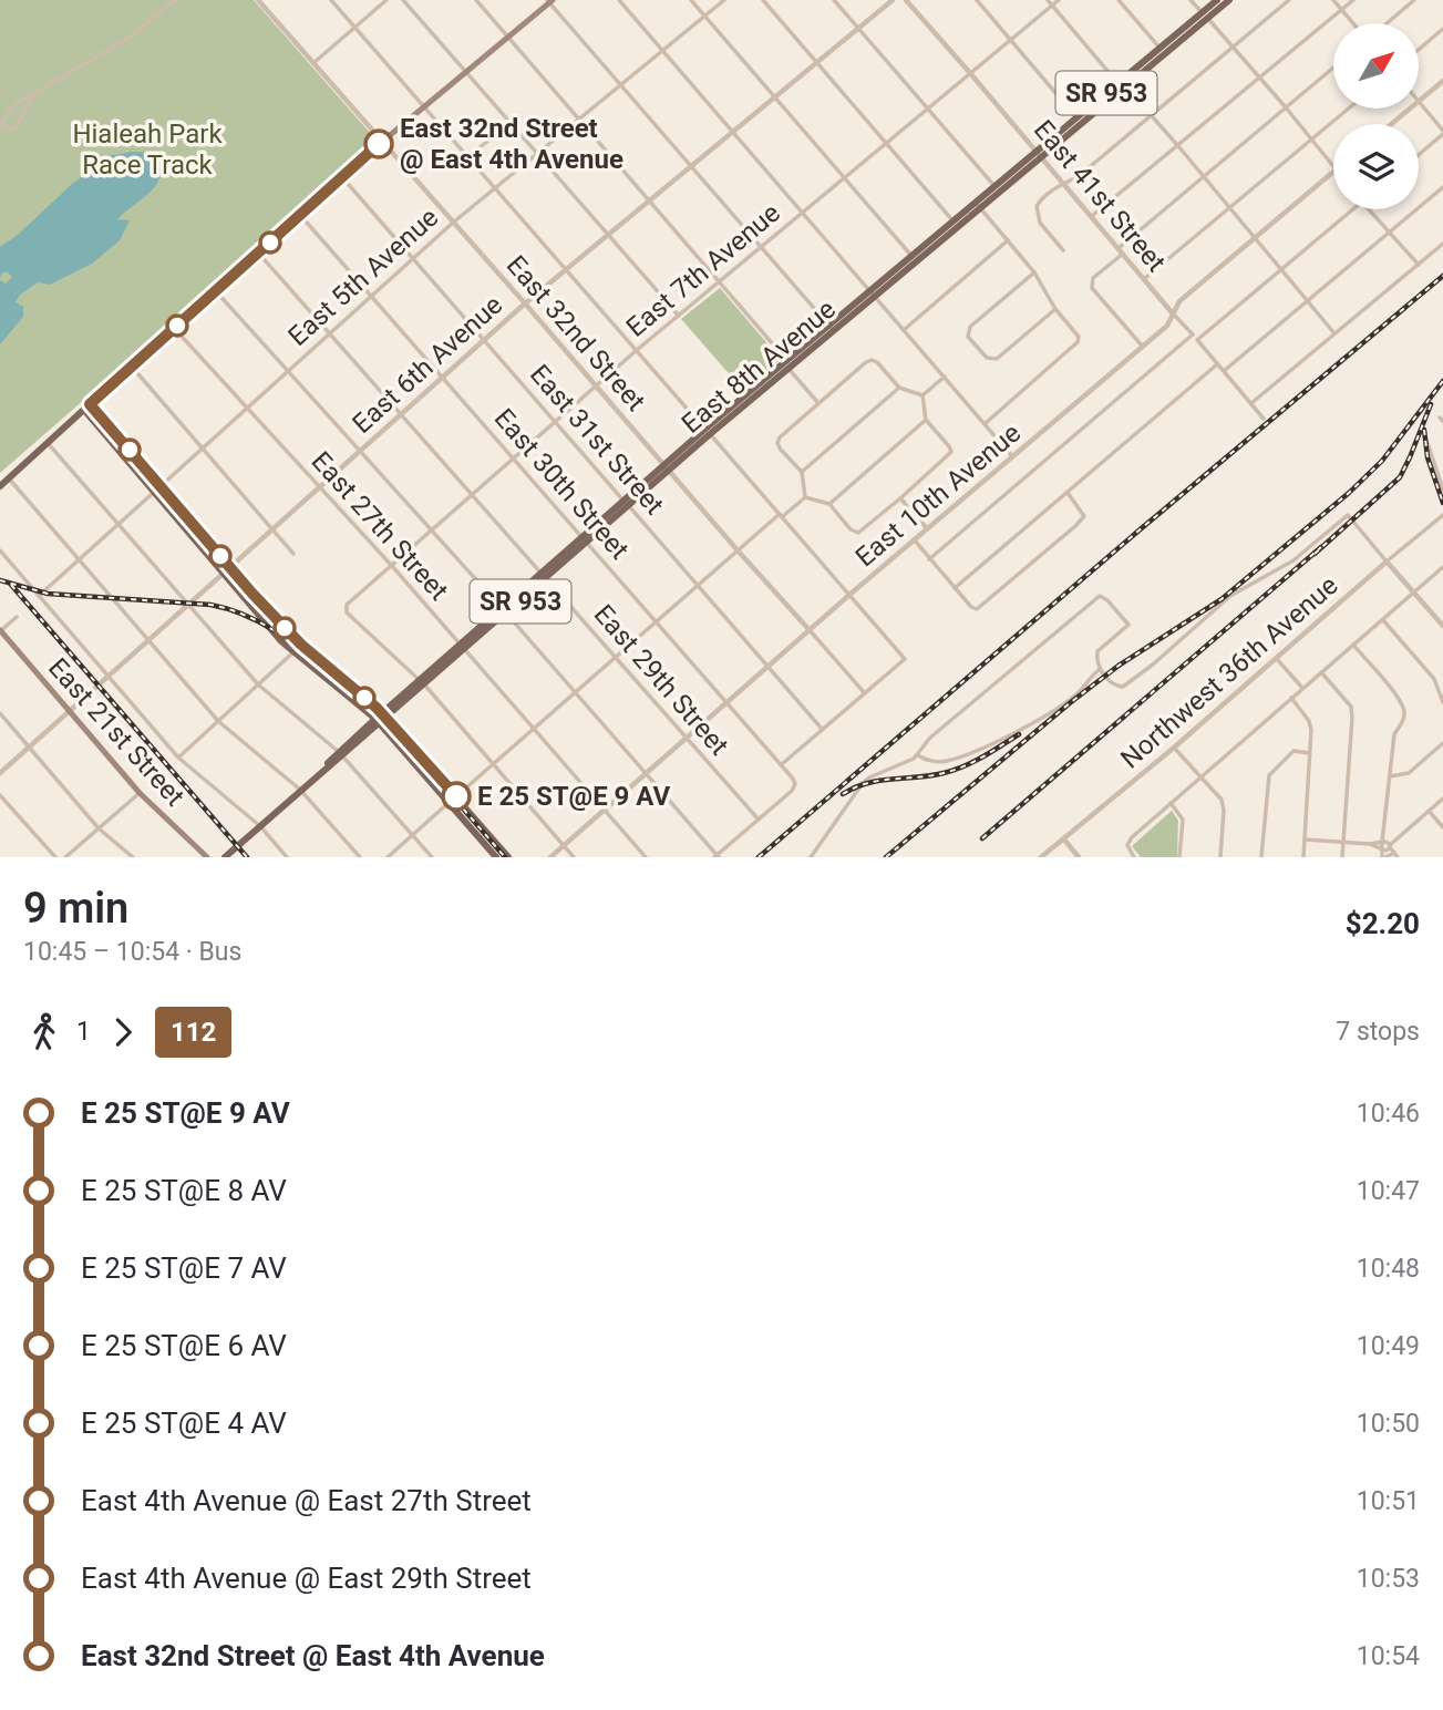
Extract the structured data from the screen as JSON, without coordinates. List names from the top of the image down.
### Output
{
  "streets": {
    "main road": ["SR 953", "East 8th Avenue", "East 21st Street"],
    "street": [
      "East 41st Street",
      "East 7th Avenue",
      "East 5th Avenue",
      "East 32nd Street",
      "East 6th Avenue",
      "East 31st Street",
      "East 30th Street",
      "East 10th Avenue",
      "East 27th Street",
      "Northwest 36th Avenue",
      "East 29th Street"
    ]
  },
  "crossings": [
    ["East 41st Street", "East 7th Avenue"],
    ["East 41st Street", "East 8th Avenue"],
    ["East 41st Street", "East 10th Avenue"],
    ["East 7th Avenue", "East 32nd Street"],
    ["East 7th Avenue", "East 8th Avenue"],
    ["East 7th Avenue", "East 31st Street"],
    ["East 7th Avenue", "East 30th Street"],
    ["East 7th Avenue", "East 27th Street"],
    ["East 7th Avenue", "East 29th Street"],
    ["East 5th Avenue", "East 32nd Street"],
    ["East 5th Avenue", "East 31st Street"],
    ["East 5th Avenue", "East 30th Street"],
    ["East 5th Avenue", "East 27th Street"],
    ["East 5th Avenue", "East 29th Street"],
    ["East 32nd Street", "East 6th Avenue"],
    ["East 32nd Street", "East 8th Avenue"],
    ["East 32nd Street", "East 10th Avenue"],
    ["East 6th Avenue", "East 31st Street"],
    ["East 6th Avenue", "East 30th Street"],
    ["East 6th Avenue", "East 27th Street"],
    ["East 6th Avenue", "East 29th Street"],
    ["East 6th Avenue", "East 21st Street"],
    ["East 8th Avenue", "East 31st Street"],
    ["East 8th Avenue", "East 30th Street"],
    ["East 8th Avenue", "East 27th Street"],
    ["East 8th Avenue", "East 29th Street"],
    ["East 31st Street", "East 10th Avenue"],
    ["East 30th Street", "East 10th Avenue"],
    ["East 30th Street", "East 29th Street"],
    ["East 10th Avenue", "East 27th Street"],
    ["East 10th Avenue", "East 29th Street"]
  ],
  "parks": ["Hialeah Park Race Track"],
  "places": ["East 32nd Street @ East 4th Avenue", "E 25 ST@E 9 AV"],
  "lines": ["bus line 112"],
  "north": "top right",
  "page": {
    "heading": ["9 min", "10:45 – 10:54 · Bus", "$2.20"],
    "legs": ["1", "112", "7 stops"],
    "list": [
      {
        "name": "E 25 ST@E 9 AV",
        "value": "10:46"
      },
      {
        "name": "E 25 ST@E 8 AV",
        "value": "10:47"
      },
      {
        "name": "E 25 ST@E 7 AV",
        "value": "10:48"
      },
      {
        "name": "E 25 ST@E 6 AV",
        "value": "10:49"
      },
      {
        "name": "E 25 ST@E 4 AV",
        "value": "10:50"
      },
      {
        "name": "East 4th Avenue @ East 27th Street",
        "value": "10:51"
      },
      {
        "name": "East 4th Avenue @ East 29th Street",
        "value": "10:53"
      },
      {
        "name": "East 32nd Street @ East 4th Avenue",
        "value": "10:54"
      }
    ]
  }
}
